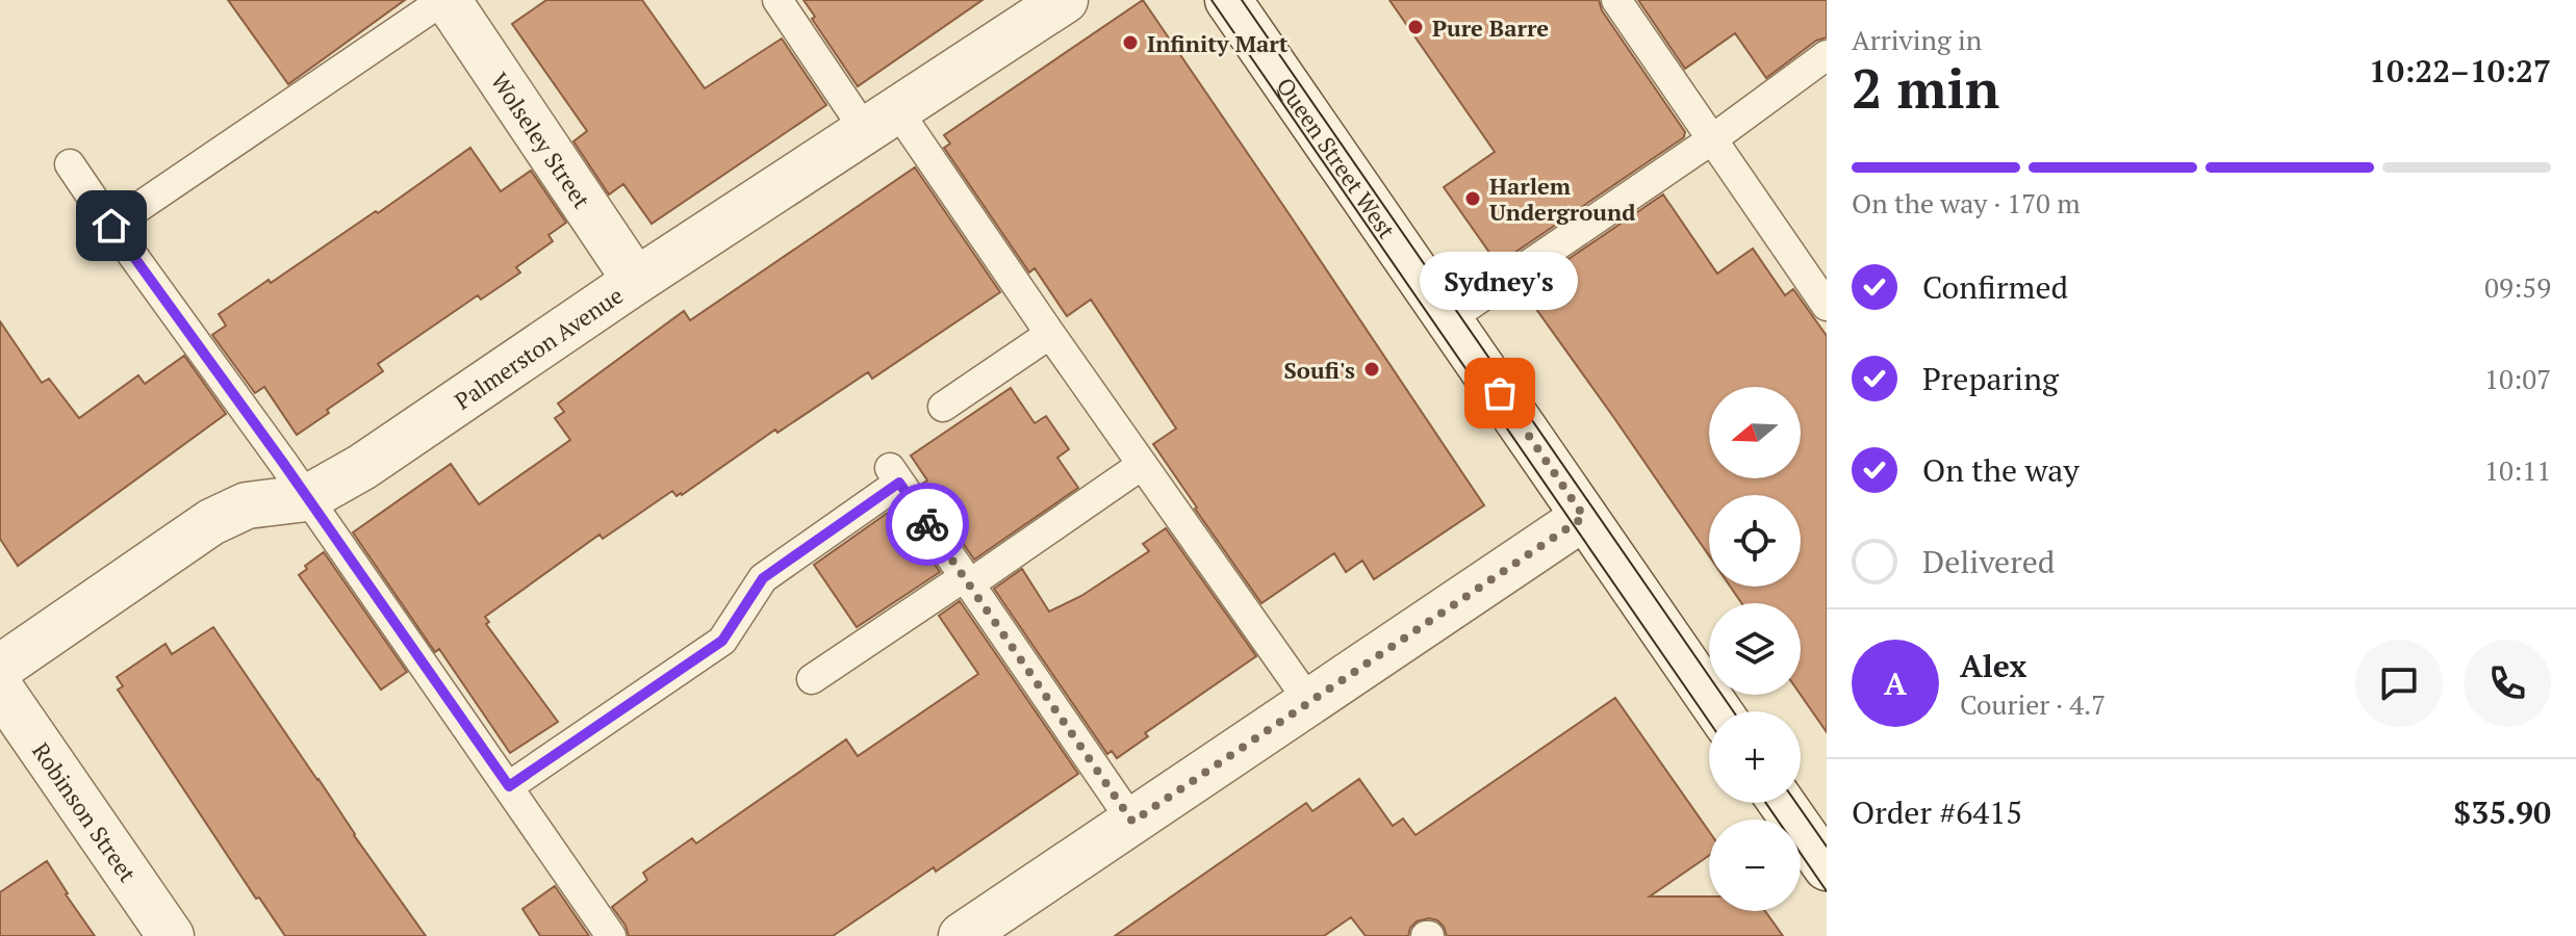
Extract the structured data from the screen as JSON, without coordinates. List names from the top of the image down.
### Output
{
  "streets": {
    "street": [
      "Wolseley Street",
      "Queen Street West",
      "Palmerston Avenue",
      "Robinson Street"
    ]
  },
  "crossings": [
    ["Wolseley Street", "Palmerston Avenue"]
  ],
  "places": [
    "Pure Barre",
    "Infinity Mart",
    "Harlem Underground",
    "Soufi's",
    "Sydney's"
  ],
  "north": "left",
  "page": {
    "heading": ["2 min", "Arriving in", "10:22–10:27"],
    "panel": [
      "Alex",
      "Courier · 4.7",
      "Order #6415",
      "$35.90"
    ],
    "bar": "On the way · 170 m",
    "list": [
      ["Confirmed", "09:59"],
      ["Preparing", "10:07"],
      ["On the way", "10:11"],
      "Delivered"
    ],
    "bubble": "Sydney's",
    "map_buttons": ["+", "−"],
    "round": "A"
  }
}
